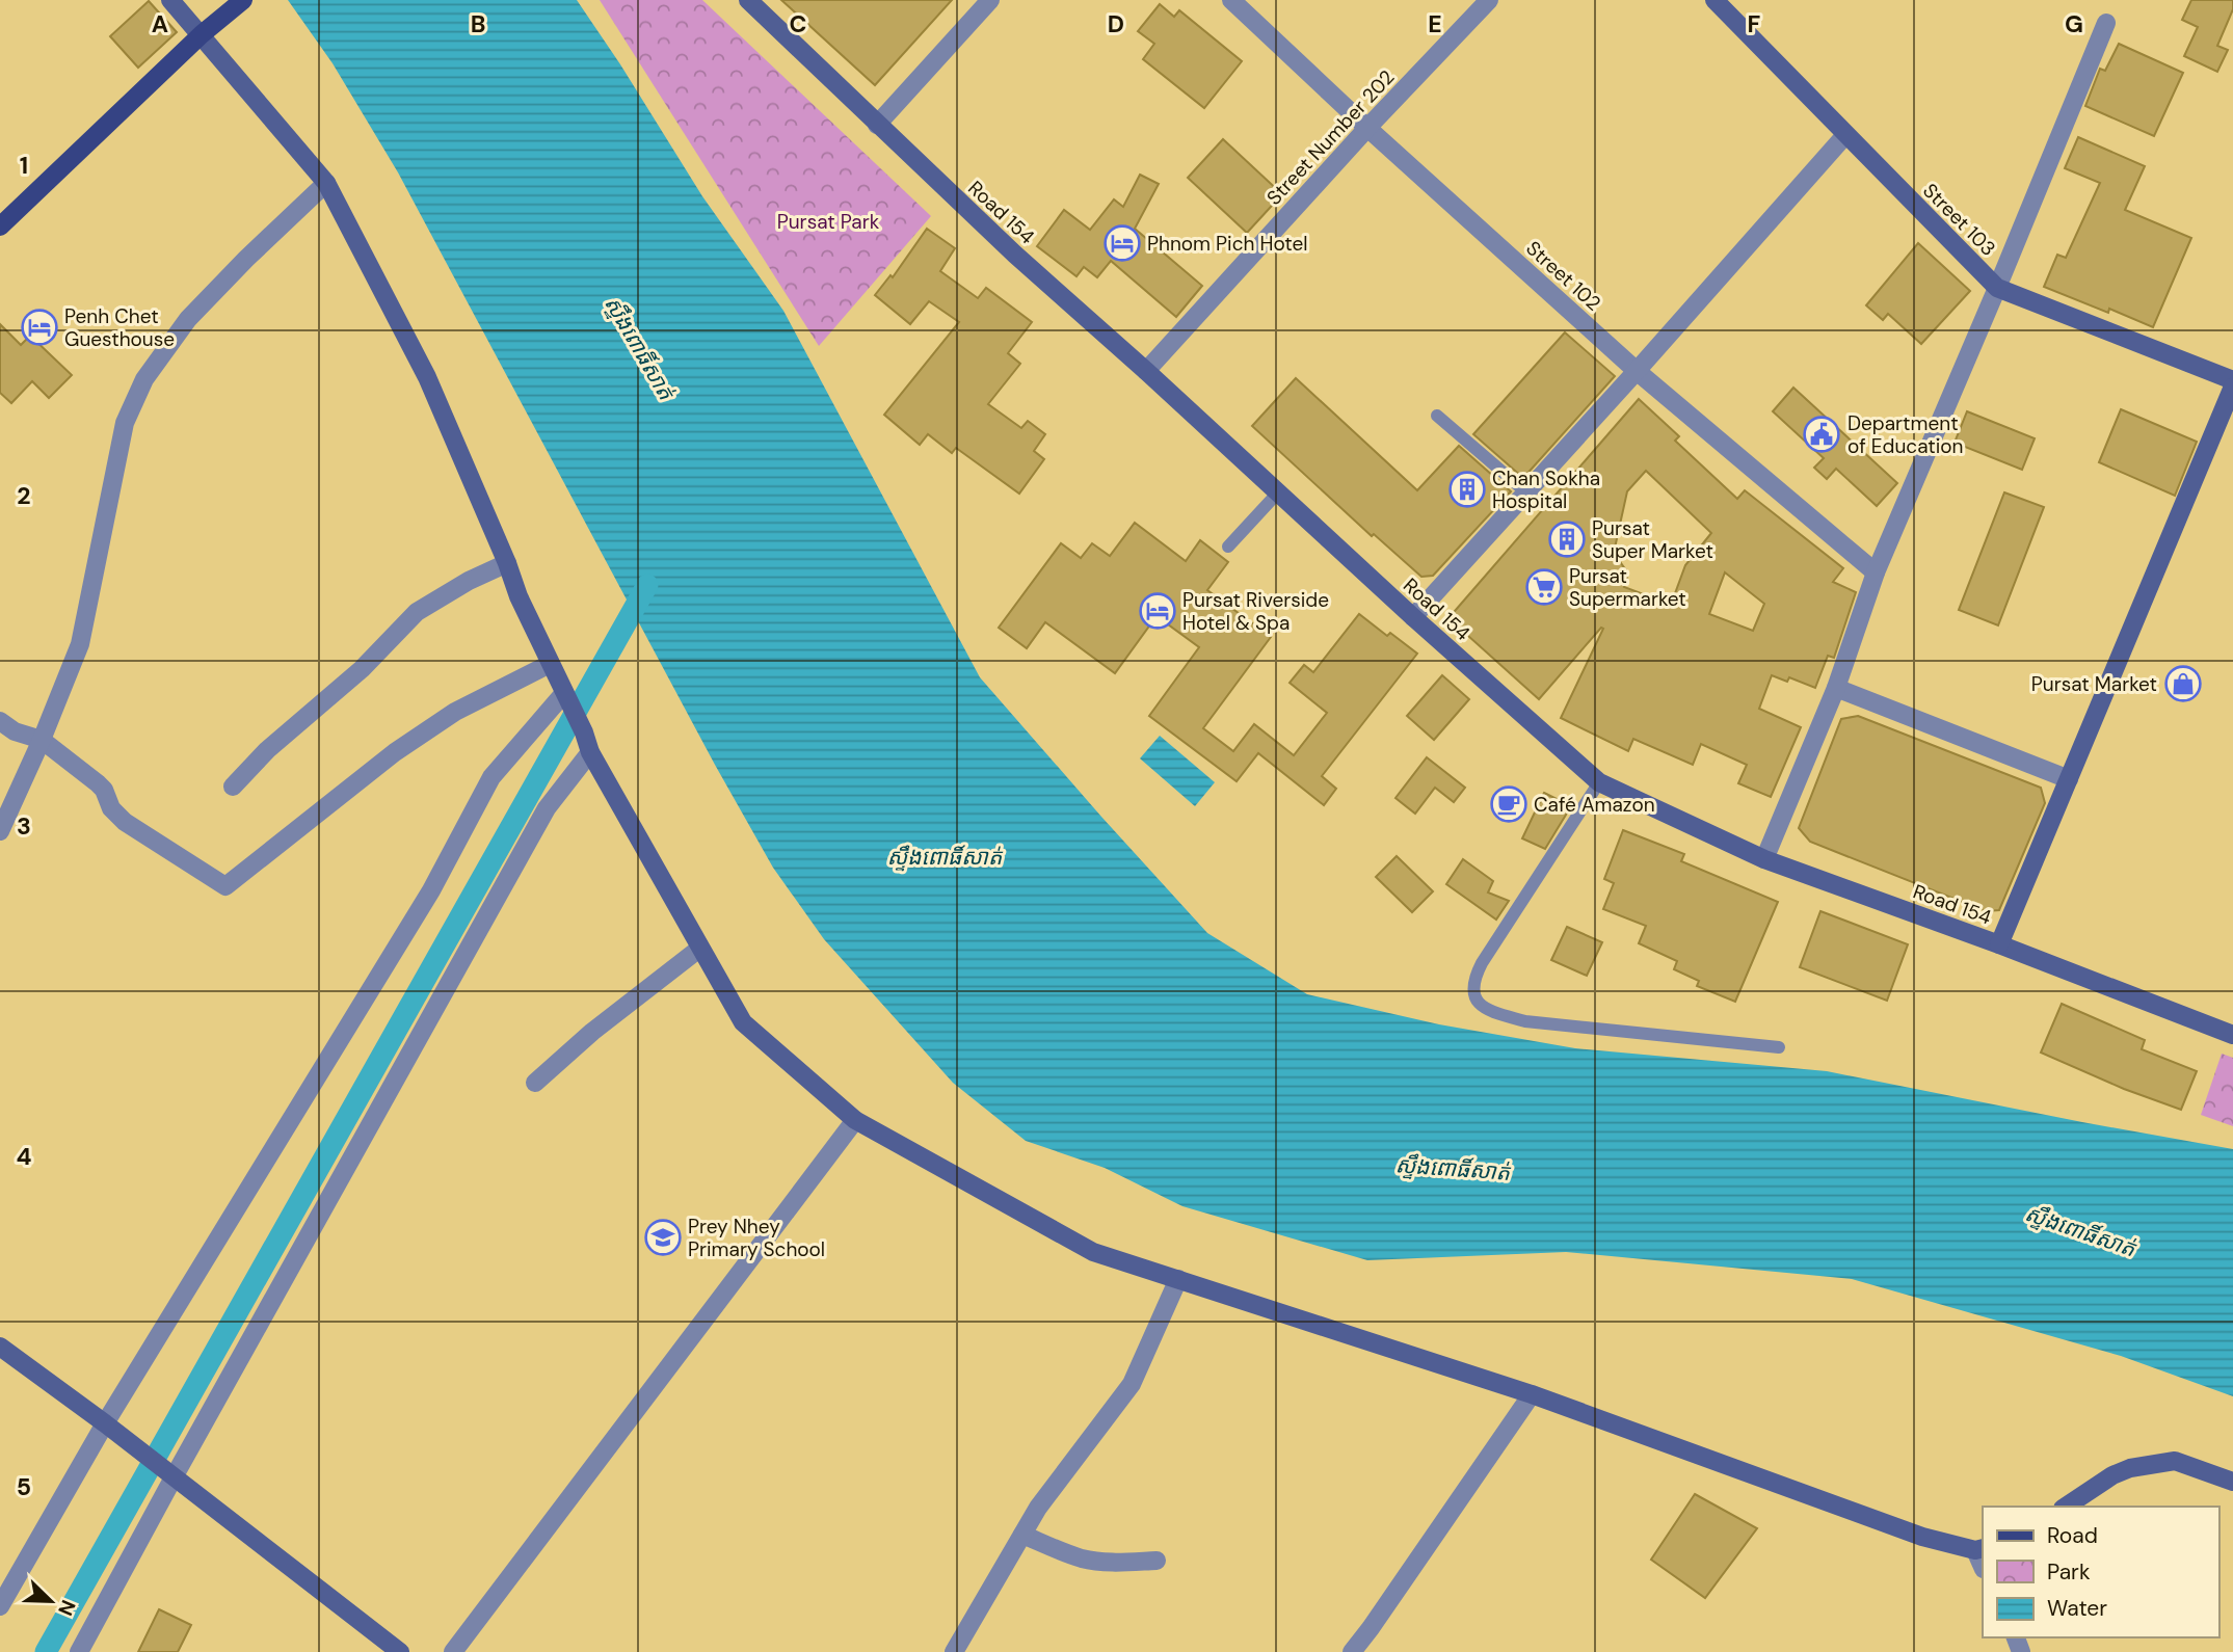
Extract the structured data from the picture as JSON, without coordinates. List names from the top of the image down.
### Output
{
  "streets": {
    "street": [
      "Street Number 202",
      "Road 154",
      "Street 103",
      "Street 102"
    ]
  },
  "crossings": [
    ["Street Number 202", "Road 154"],
    ["Street Number 202", "Street 102"]
  ],
  "water": ["ស្ទឹងពោធិ៍សាត់"],
  "parks": ["Pursat Park"],
  "places": {
    "hotel": ["Phnom Pich Hotel", "Penh Chet Guesthouse", "Pursat Riverside Hotel & Spa"],
    "public building": ["Department of Education"],
    "building": ["Chan Sokha Hospital", "Pursat Super Market"],
    "supermarket": ["Pursat Supermarket"],
    "shop": ["Pursat Market"],
    "cafe": ["Café Amazon"],
    "school or university": ["Prey Nhey Primary School"]
  },
  "legend": ["Road", "Park", "Water"],
  "north": "bottom right",
  "grid": {
    "columns": [
      "A",
      "B",
      "C",
      "D",
      "E",
      "F",
      "G"
    ],
    "rows": [
      "1",
      "2",
      "3",
      "4",
      "5"
    ]
  }
}
